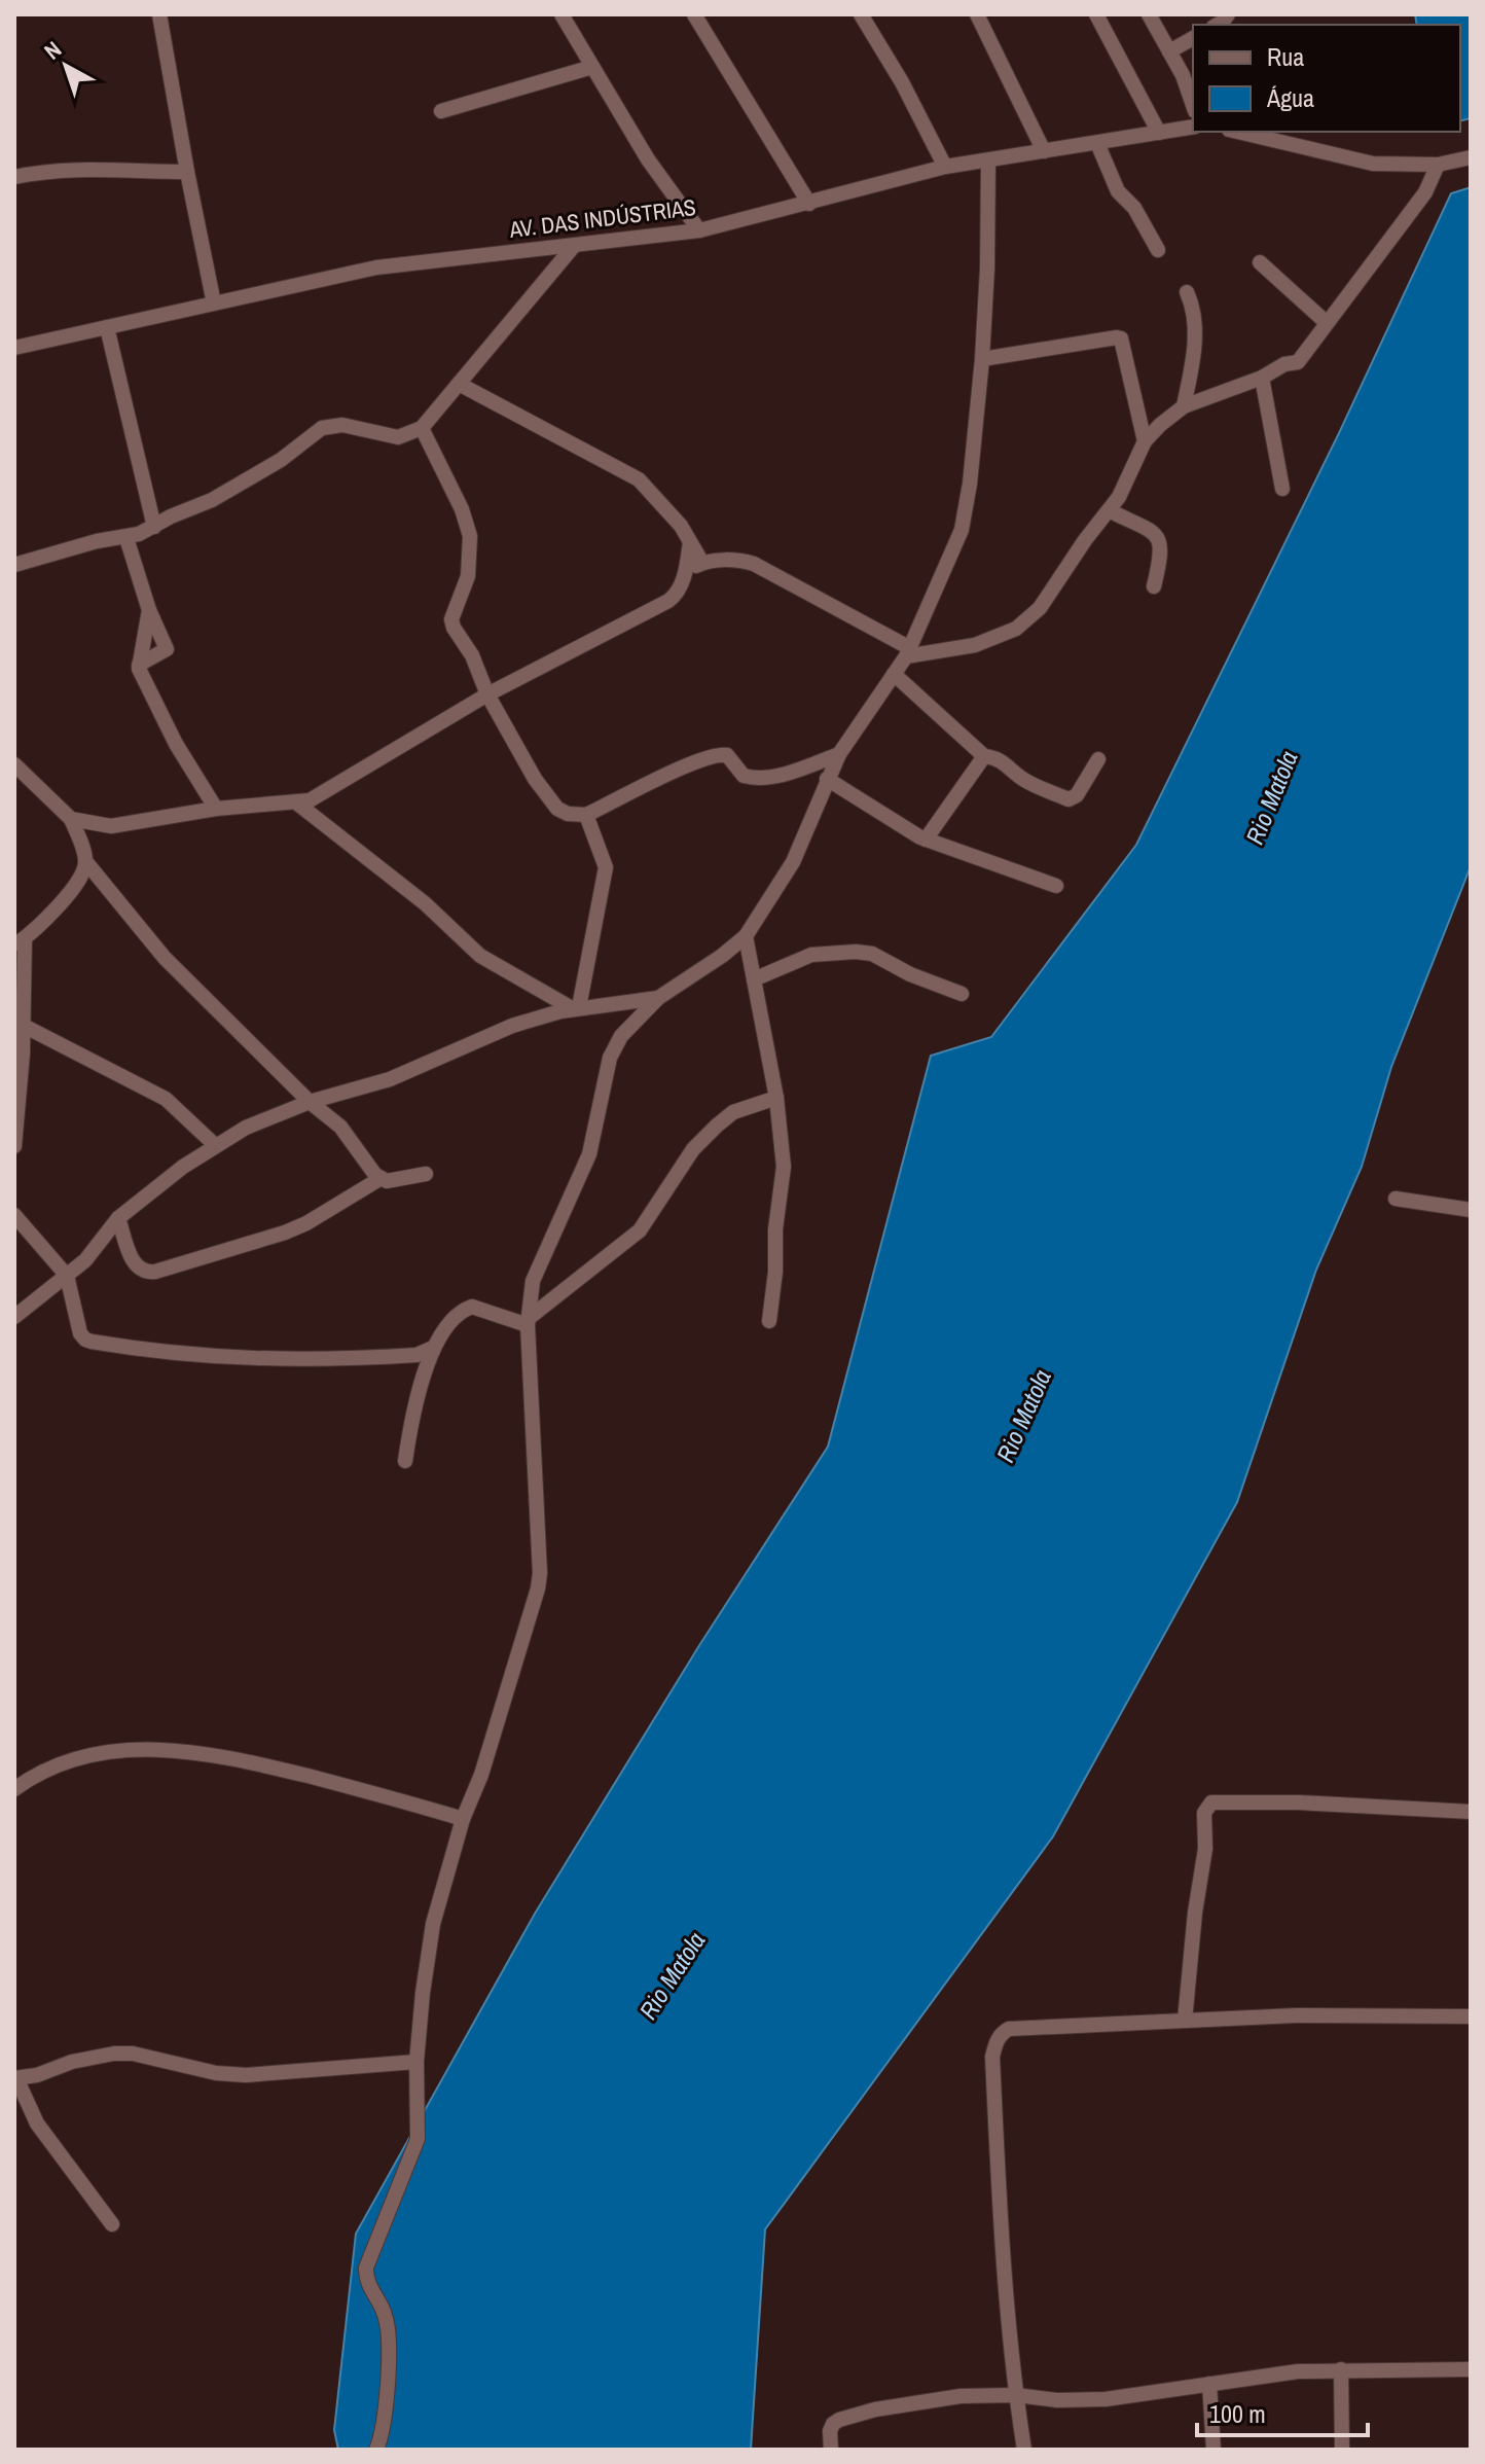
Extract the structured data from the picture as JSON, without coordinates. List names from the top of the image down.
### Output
{
  "streets": {
    "street": ["AV. DAS INDÚSTRIAS"]
  },
  "water": ["Rio Matola"],
  "legend": ["Rua", "Água"],
  "scale_bar": "100 m",
  "north": "top left"
}
